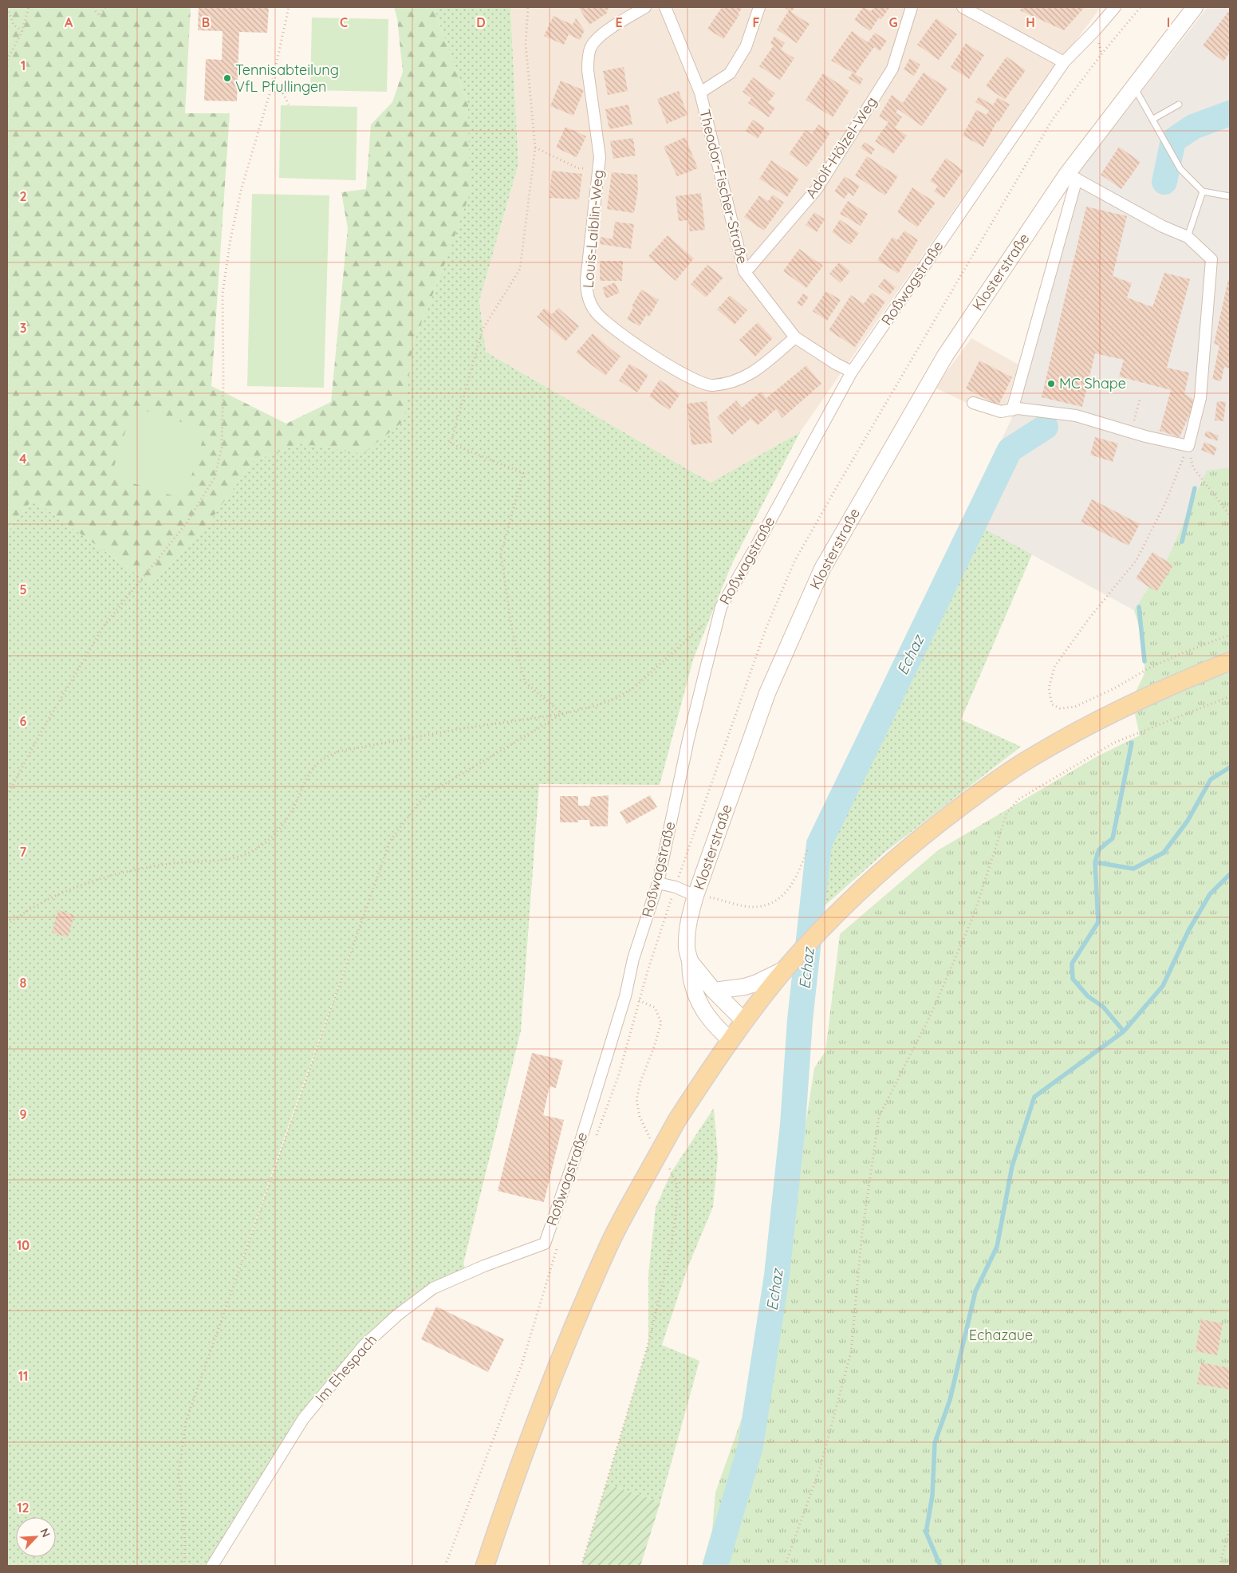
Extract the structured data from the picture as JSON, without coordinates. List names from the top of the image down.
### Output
{
  "streets": {
    "main road": ["Klosterstraße"],
    "street": [
      "Adolf-Hölzel-Weg",
      "Theodor-Fischer-Straße",
      "Louis-Laiblin-Weg",
      "Roßwagstraße",
      "Im Ehespach"
    ]
  },
  "crossings": [
    ["Adolf-Hölzel-Weg", "Theodor-Fischer-Straße"],
    ["Theodor-Fischer-Straße", "Louis-Laiblin-Weg"],
    ["Theodor-Fischer-Straße", "Roßwagstraße"],
    ["Roßwagstraße", "Im Ehespach"]
  ],
  "water": ["Echaz"],
  "parks": ["Echazaue"],
  "places": ["Tennisabteilung VfL Pfullingen", "MC Shape"],
  "north": "top right",
  "grid": {
    "columns": [
      "A",
      "B",
      "C",
      "D",
      "E",
      "F",
      "G",
      "H",
      "I"
    ],
    "rows": [
      "1",
      "2",
      "3",
      "4",
      "5",
      "6",
      "7",
      "8",
      "9",
      "10",
      "11",
      "12"
    ]
  }
}
